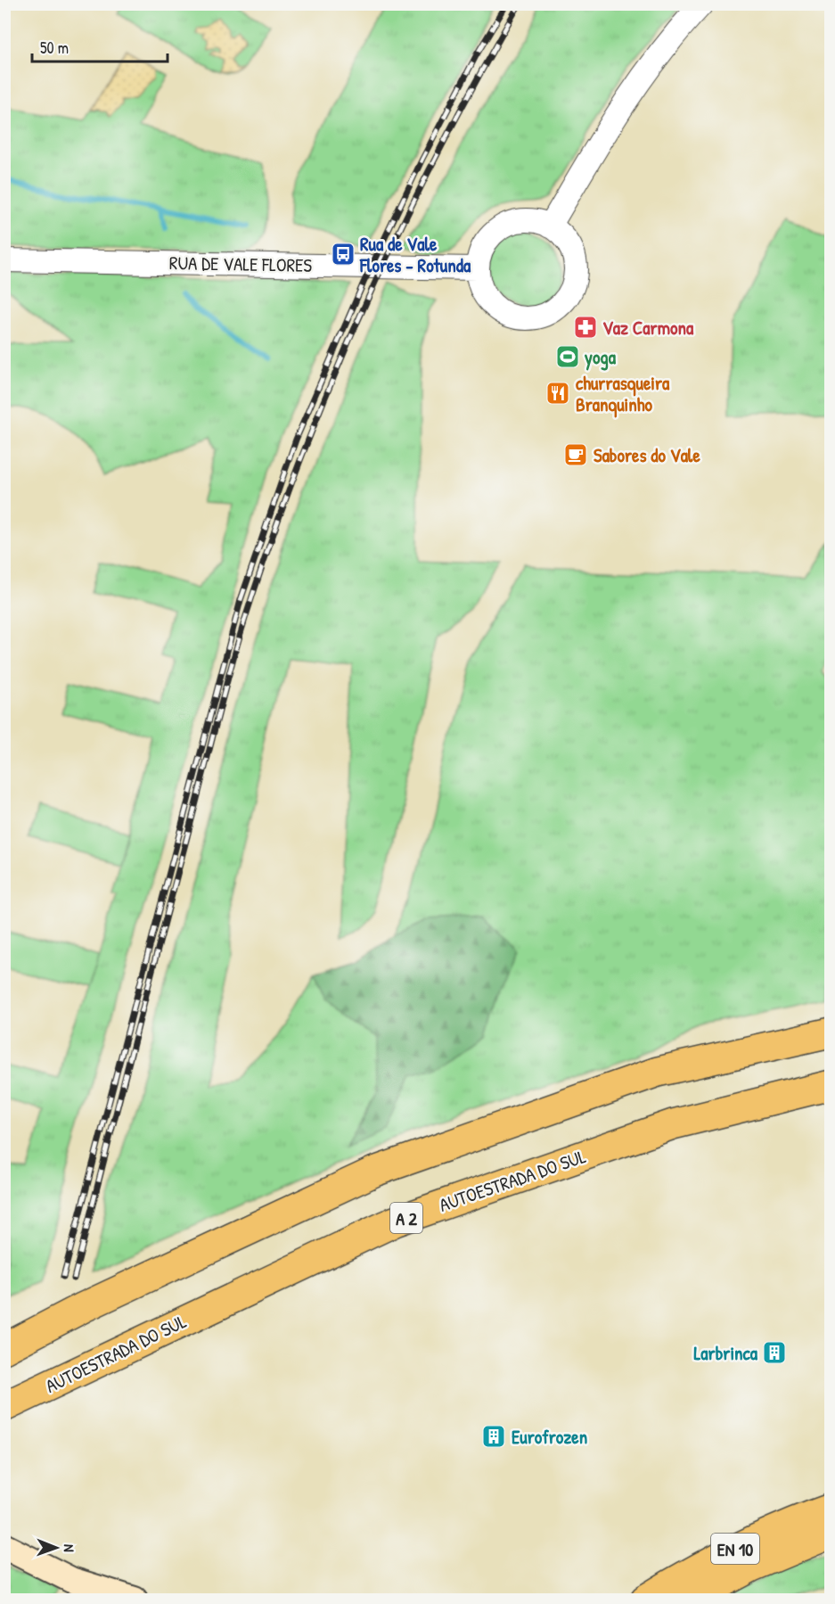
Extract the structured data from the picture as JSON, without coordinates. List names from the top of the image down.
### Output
{
  "streets": {
    "main road": ["AUTOESTRADA DO SUL", "A 2", "EN 10"],
    "street": ["RUA DE VALE FLORES"]
  },
  "places": {
    "bus stop": ["Rua de Vale Flores - Rotunda"],
    "pharmacy": ["Vaz Carmona"],
    "sports": ["yoga"],
    "restaurant": ["churrasqueira Branquinho"],
    "cafe": ["Sabores do Vale"],
    "building": ["Larbrinca", "Eurofrozen"]
  },
  "scale_bar": "50 m",
  "north": "right"
}
